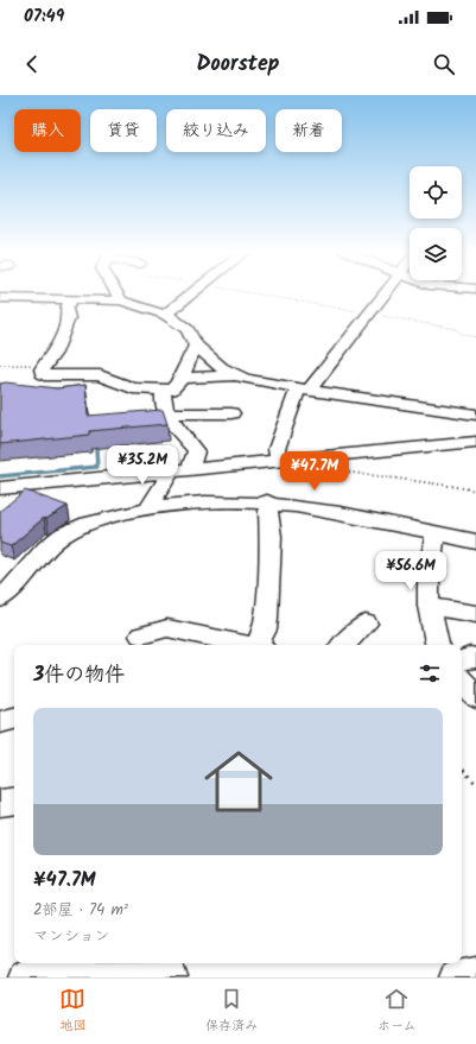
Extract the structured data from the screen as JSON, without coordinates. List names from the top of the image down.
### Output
{
  "page": {
    "status": "07:49",
    "header": "Doorstep",
    "chip": [
      "購入",
      "賃貸",
      "絞り込み",
      "新着"
    ],
    "price": ["¥35.2M", "¥47.7M", "¥56.6M"],
    "heading": "3件の物件",
    "list": [
      {
        "name": "¥47.7M",
        "note": "2部屋 · 74 m² · マンション"
      }
    ],
    "tabs": ["地図", "保存済み", "ホーム"]
  }
}
